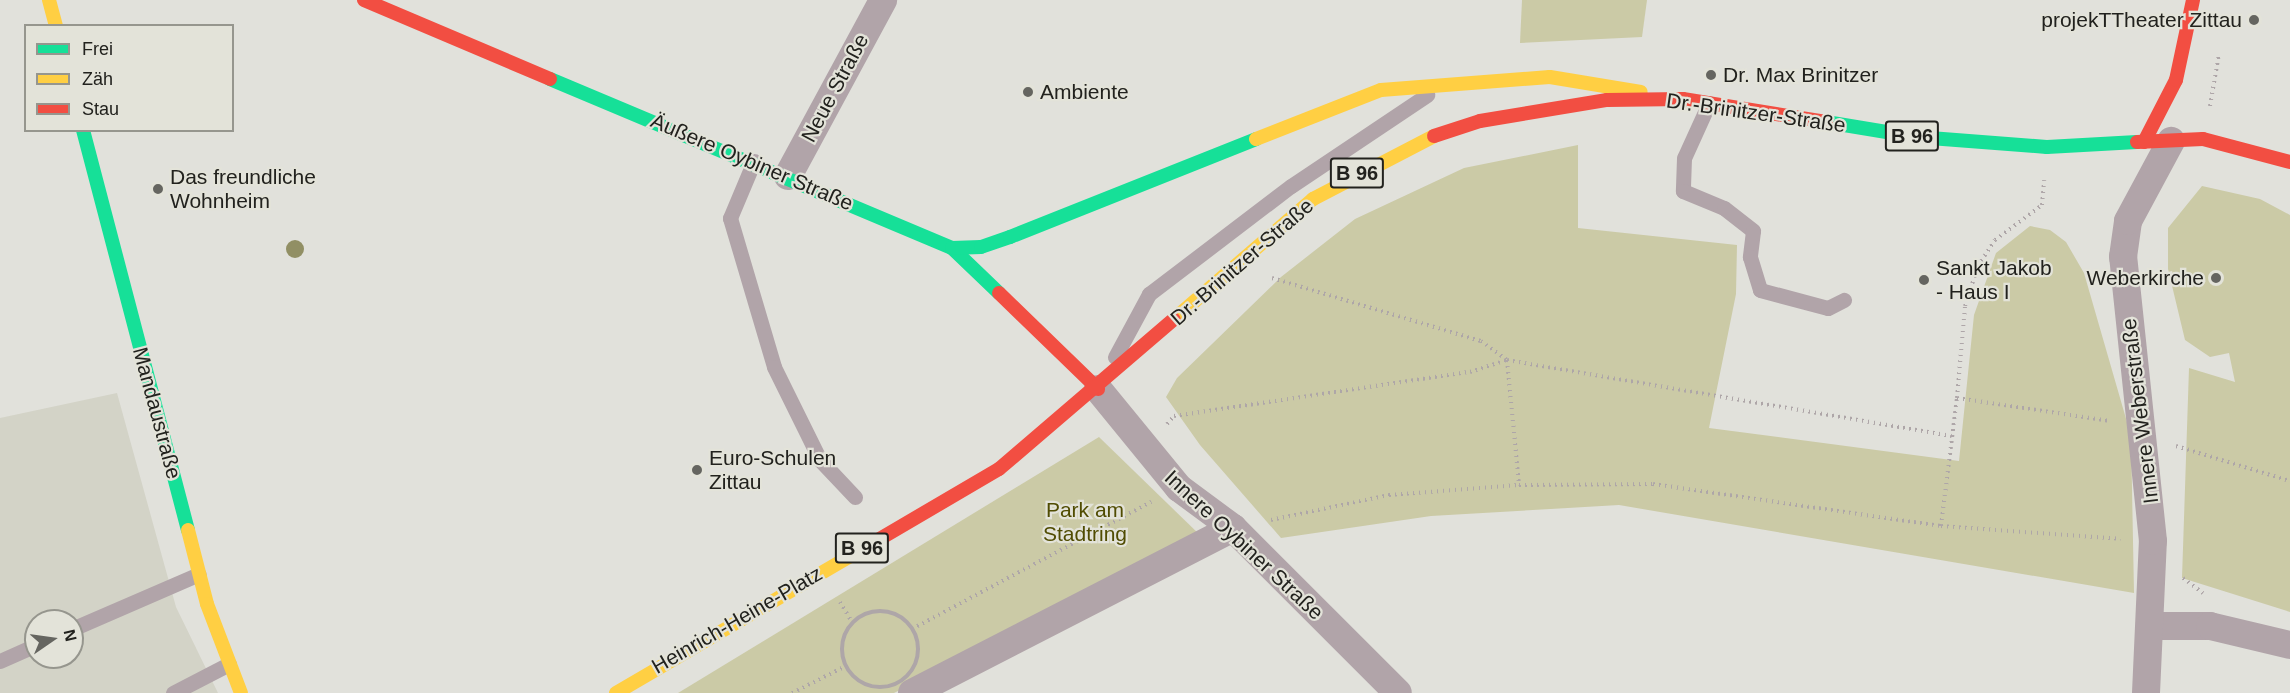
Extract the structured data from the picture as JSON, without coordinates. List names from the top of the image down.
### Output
{
  "streets": {
    "main road": [
      "Dr.-Brinitzer-Straße",
      "B 96",
      "Äußere Oybiner Straße",
      "Mandaustraße",
      "Heinrich-Heine-Platz"
    ],
    "street": ["Neue Straße", "Innere Weberstraße", "Innere Oybiner Straße"]
  },
  "crossings": [
    ["Neue Straße", "Äußere Oybiner Straße"],
    ["Dr.-Brinitzer-Straße", "B 96"],
    ["Dr.-Brinitzer-Straße", "Äußere Oybiner Straße"],
    ["Dr.-Brinitzer-Straße", "Innere Weberstraße"],
    ["Dr.-Brinitzer-Straße", "Innere Oybiner Straße"],
    ["Dr.-Brinitzer-Straße", "Heinrich-Heine-Platz"],
    ["B 96", "Innere Weberstraße"],
    ["Äußere Oybiner Straße", "Innere Oybiner Straße"],
    ["Äußere Oybiner Straße", "Heinrich-Heine-Platz"],
    ["Innere Oybiner Straße", "Heinrich-Heine-Platz"]
  ],
  "parks": ["Park am Stadtring"],
  "places": [
    "projekTTheater Zittau",
    "Dr. Max Brinitzer",
    "Ambiente",
    "Das freundliche Wohnheim",
    "Weberkirche",
    "Sankt Jakob - Haus I",
    "Euro-Schulen Zittau"
  ],
  "legend": ["Frei", "Zäh", "Stau"],
  "north": "right"
}
